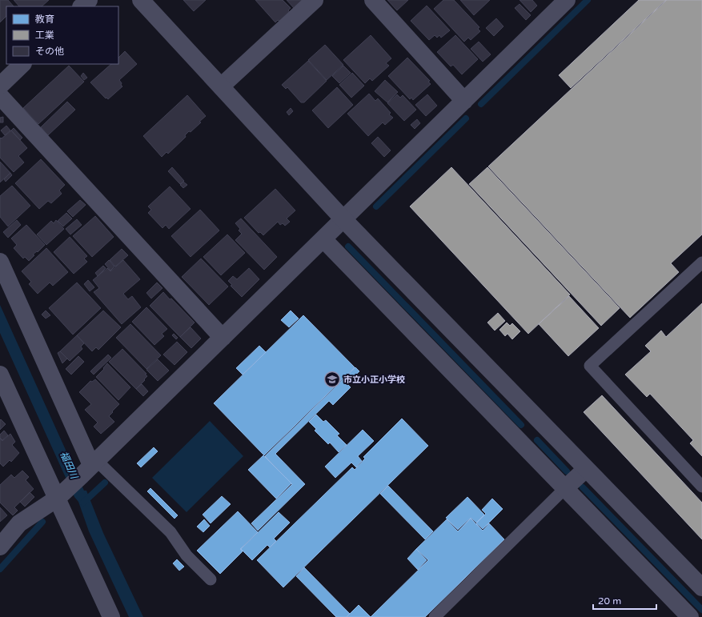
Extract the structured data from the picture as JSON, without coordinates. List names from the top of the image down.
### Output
{
  "water": ["福田川"],
  "places": {
    "school or university": ["市立小正小学校"]
  },
  "legend": ["教育", "工業", "その他"],
  "scale_bar": "20 m"
}
